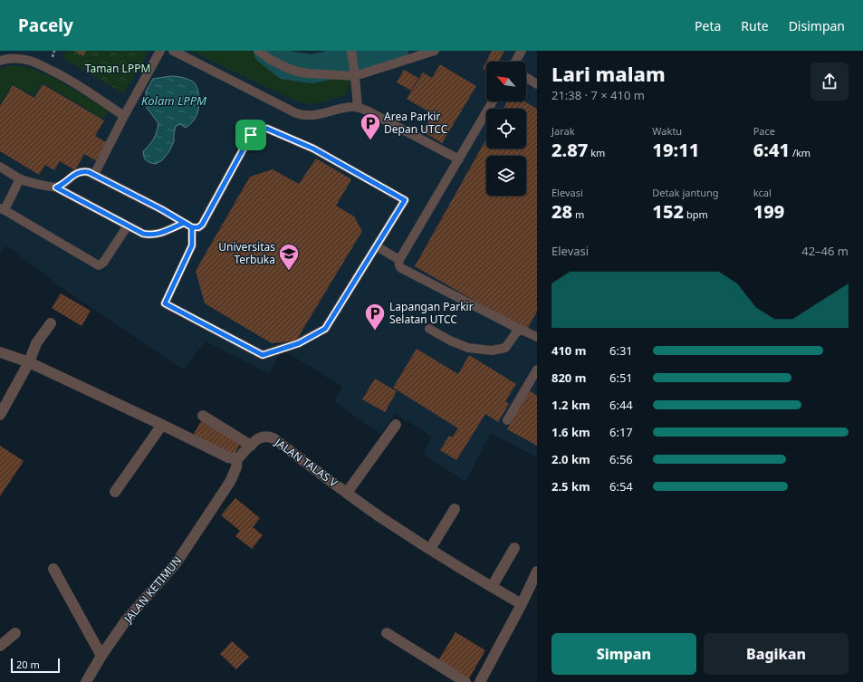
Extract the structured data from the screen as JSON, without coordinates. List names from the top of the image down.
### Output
{
  "streets": {
    "street": ["JALAN TALAS V", "JALAN KETIMUN"]
  },
  "crossings": [
    ["JALAN TALAS V", "JALAN KETIMUN"]
  ],
  "water": ["Kolam LPPM"],
  "parks": ["Taman LPPM"],
  "places": {
    "parking": ["Area Parkir Depan UTCC", "Lapangan Parkir Selatan UTCC"],
    "school or university": ["Universitas Terbuka"]
  },
  "scale_bar": "20 m",
  "north": "top left",
  "page": {
    "header": "Pacely",
    "nav": ["Peta", "Rute", "Disimpan"],
    "heading": ["Lari malam", "21:38 · 7 × 410 m"],
    "stats": [
      ["Jarak", "2.87 km"],
      ["Waktu", "19:11"],
      ["Pace", "6:41 /km"],
      ["Elevasi", "28 m"],
      ["Detak jantung", "152 bpm"],
      ["kcal", "199"]
    ],
    "chart": ["Elevasi", "42–46 m"],
    "list": [
      {
        "name": "410 m",
        "note": "6:31"
      },
      {
        "name": "820 m",
        "note": "6:51"
      },
      {
        "name": "1.2 km",
        "note": "6:44"
      },
      {
        "name": "1.6 km",
        "note": "6:17"
      },
      {
        "name": "2.0 km",
        "note": "6:56"
      },
      {
        "name": "2.5 km",
        "note": "6:54"
      }
    ],
    "buttons": ["Simpan", "Bagikan"],
    "scale": "20 m"
  }
}
